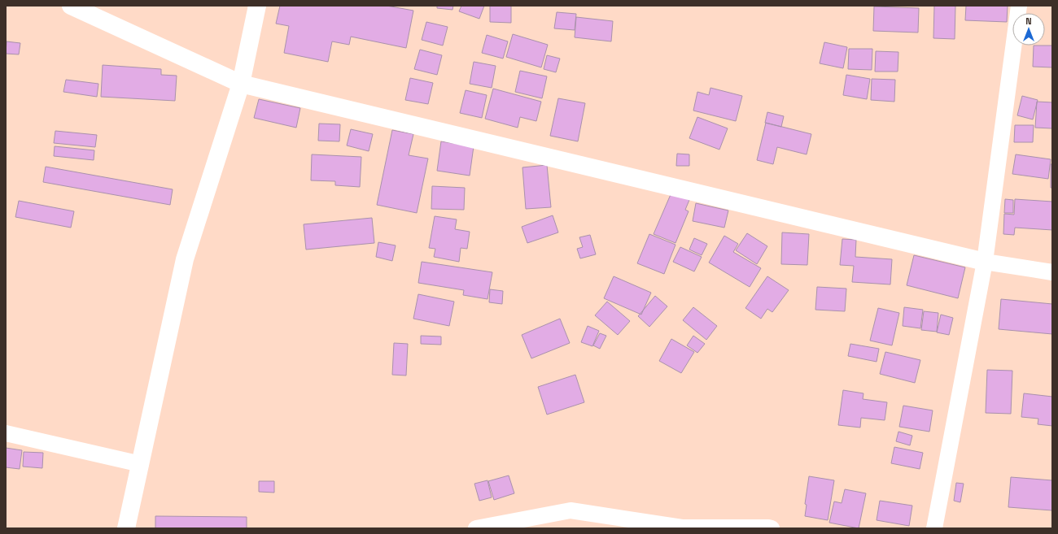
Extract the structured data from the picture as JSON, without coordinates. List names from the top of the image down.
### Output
{
  "north": "top"
}
